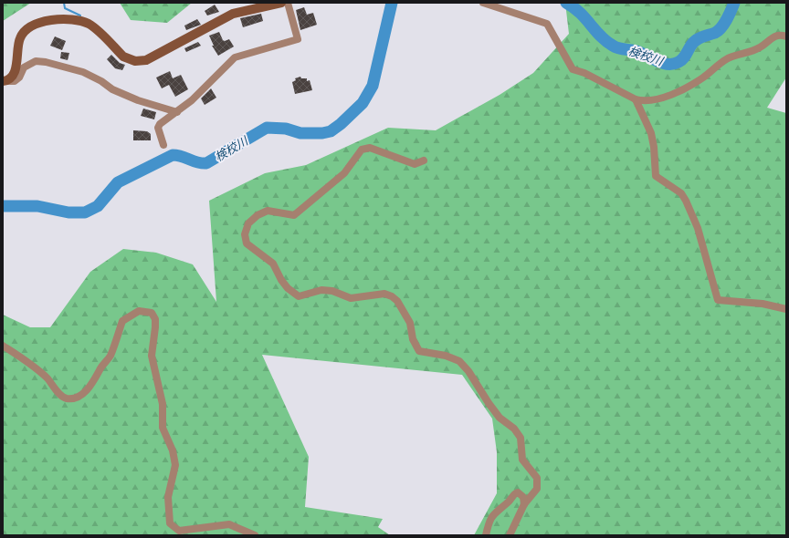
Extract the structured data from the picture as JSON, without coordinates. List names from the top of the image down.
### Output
{
  "water": ["検校川"]
}
